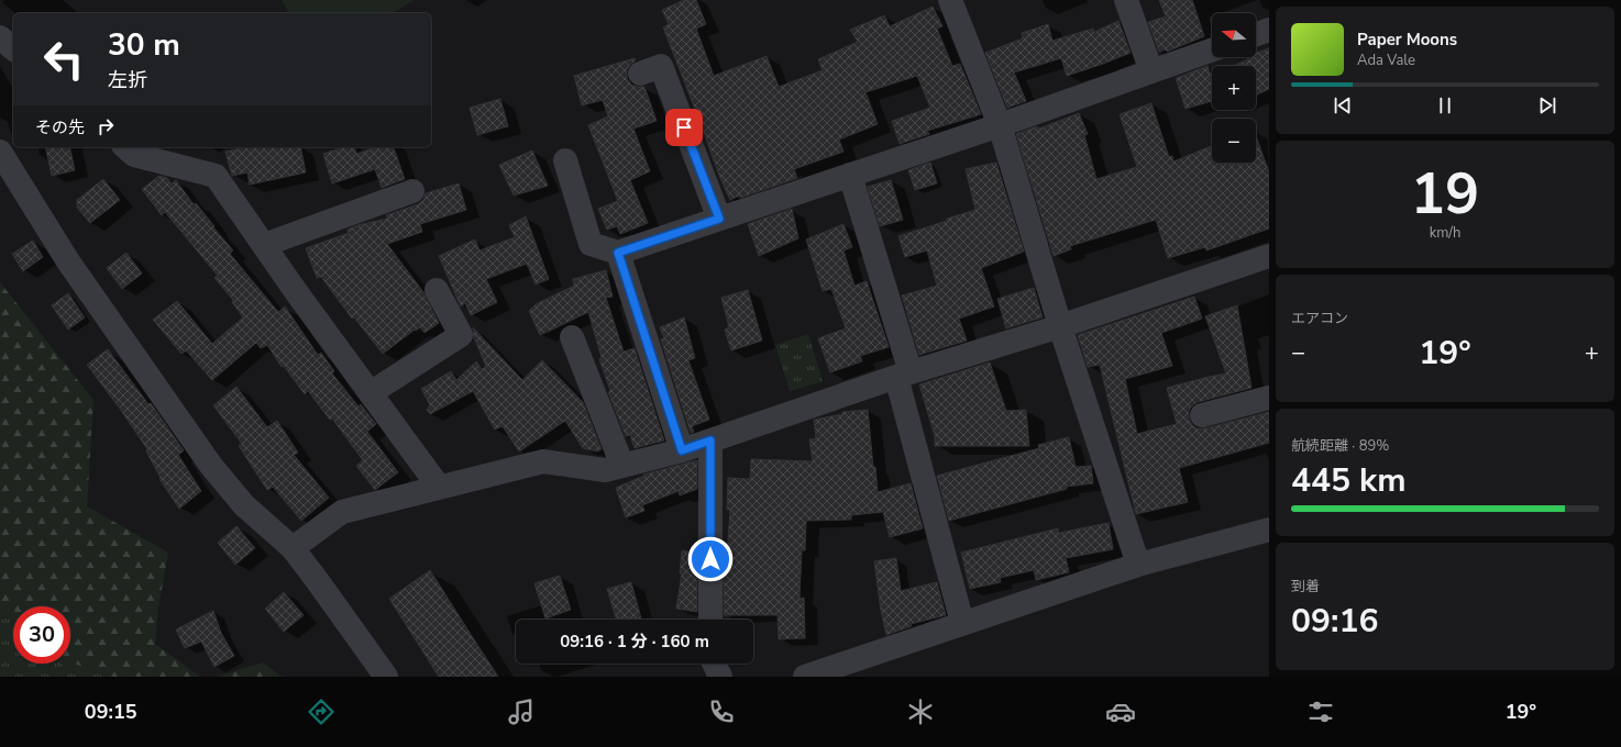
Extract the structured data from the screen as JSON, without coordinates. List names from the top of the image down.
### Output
{
  "north": "left",
  "page": {
    "map_buttons": ["+", "−"],
    "turn": ["30 m", "左折"],
    "song": ["Paper Moons", "Ada Vale"],
    "then": "その先",
    "tile": [
      ["19", "km/h"],
      "エアコン",
      ["航続距離 · 89%", "445 km"],
      ["到着", "09:16"]
    ],
    "heat": ["−", "19°", "+"],
    "limit": "30",
    "trip": "09:16 · 1 分 · 160 m",
    "tabs": ["09:15", "19°"]
  }
}
